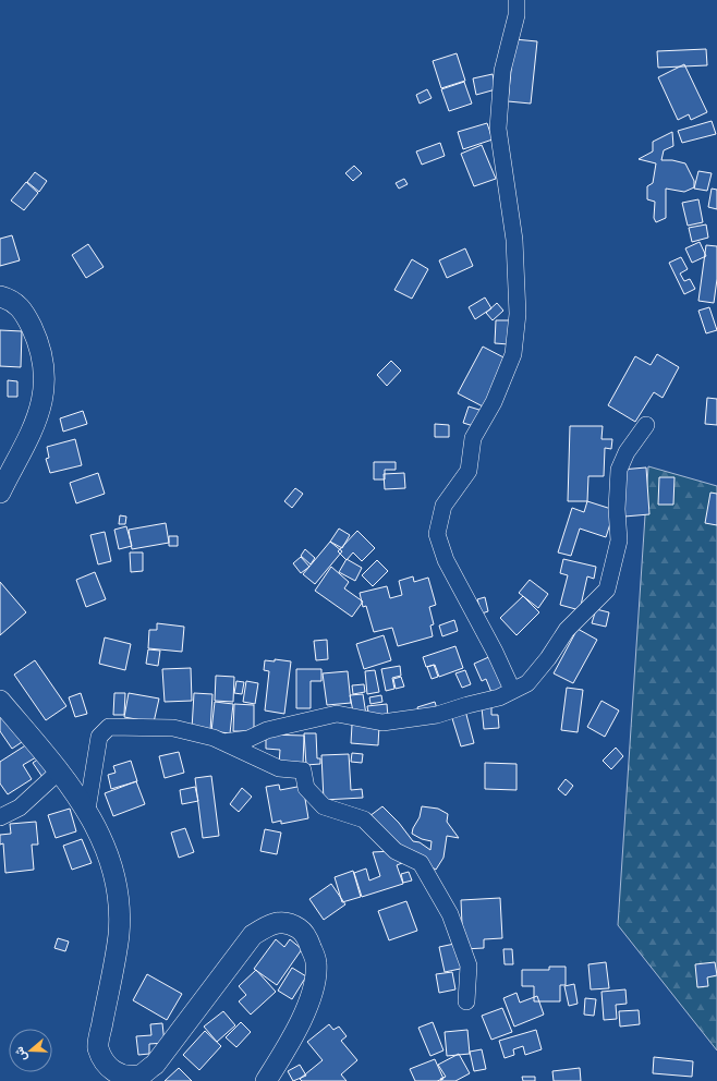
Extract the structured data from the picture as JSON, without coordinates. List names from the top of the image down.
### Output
{
  "north": "left"
}
